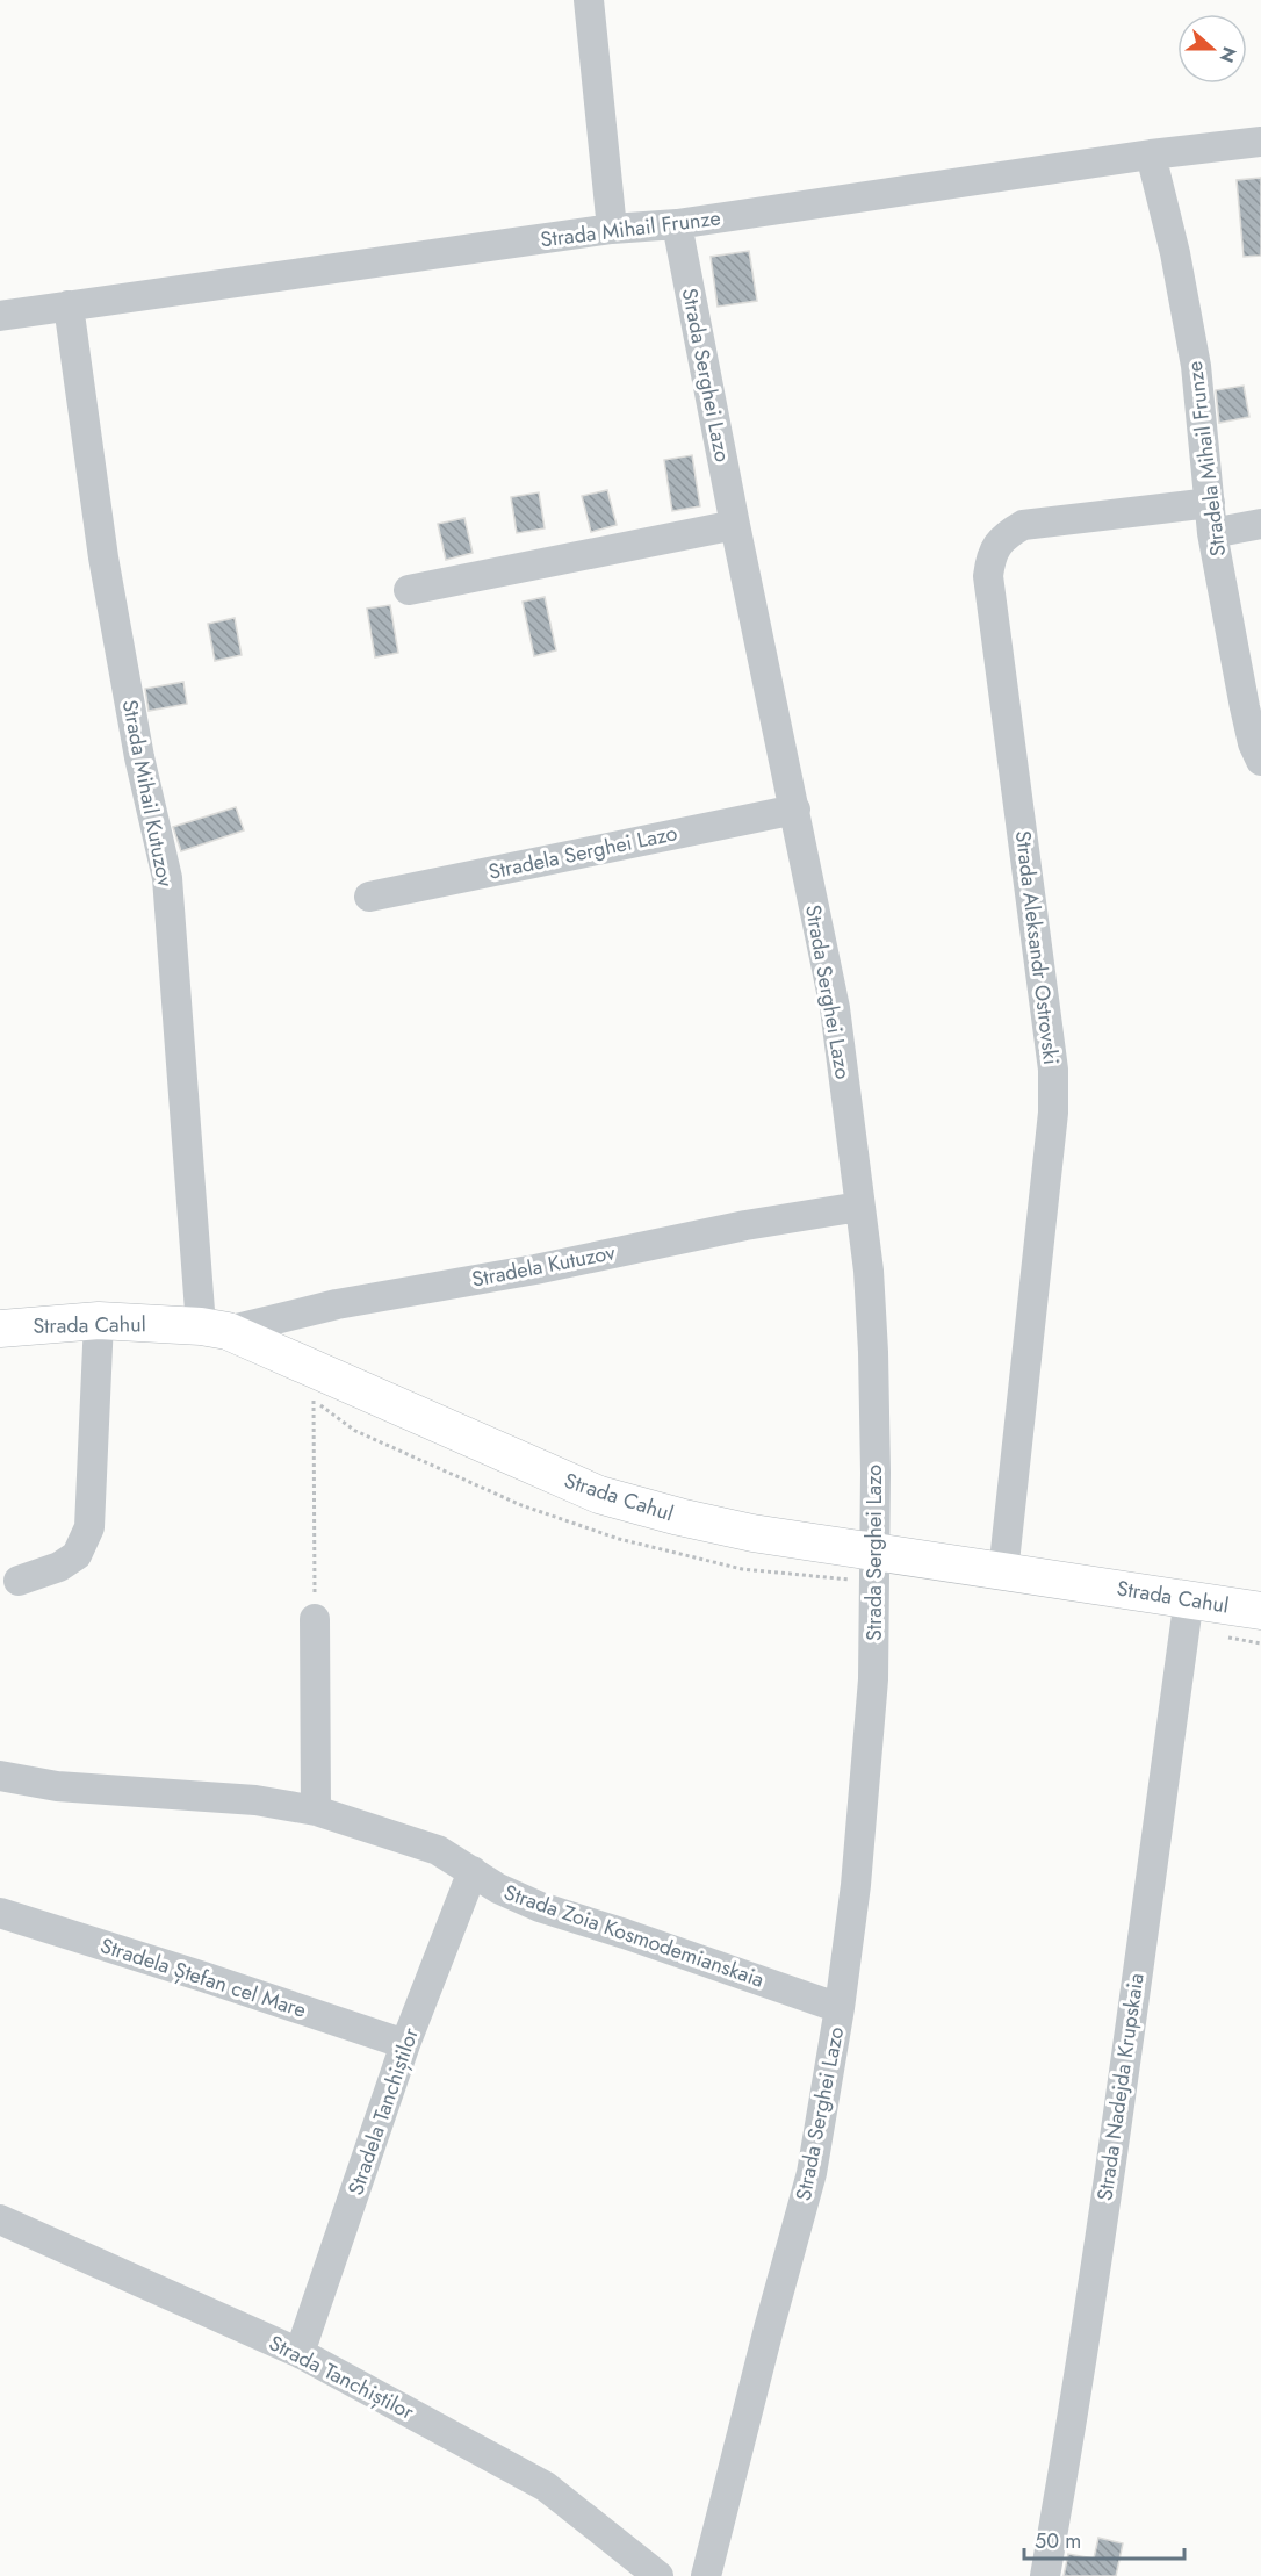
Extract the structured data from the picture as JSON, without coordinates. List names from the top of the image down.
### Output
{
  "streets": {
    "main road": ["Strada Cahul"],
    "street": [
      "Strada Mihail Frunze",
      "Strada Serghei Lazo",
      "Stradela Mihail Frunze",
      "Strada Mihail Kutuzov",
      "Stradela Serghei Lazo",
      "Strada Aleksandr Ostrovski",
      "Stradela Kutuzov",
      "Strada Zoia Kosmodemianskaia",
      "Stradela Ștefan cel Mare",
      "Strada Nadejda Krupskaia",
      "Stradela Tanchiștilor",
      "Strada Tanchiștilor"
    ]
  },
  "crossings": [
    ["Strada Mihail Frunze", "Strada Serghei Lazo"],
    ["Strada Mihail Frunze", "Stradela Mihail Frunze"],
    ["Strada Mihail Frunze", "Strada Mihail Kutuzov"],
    ["Strada Serghei Lazo", "Stradela Serghei Lazo"],
    ["Strada Serghei Lazo", "Stradela Kutuzov"],
    ["Strada Serghei Lazo", "Strada Cahul"],
    ["Strada Serghei Lazo", "Strada Zoia Kosmodemianskaia"],
    ["Stradela Mihail Frunze", "Strada Aleksandr Ostrovski"],
    ["Strada Mihail Kutuzov", "Stradela Kutuzov"],
    ["Strada Mihail Kutuzov", "Strada Cahul"],
    ["Strada Aleksandr Ostrovski", "Strada Cahul"],
    ["Stradela Kutuzov", "Strada Cahul"],
    ["Strada Cahul", "Strada Nadejda Krupskaia"],
    ["Strada Zoia Kosmodemianskaia", "Stradela Tanchiștilor"],
    ["Stradela Ștefan cel Mare", "Stradela Tanchiștilor"],
    ["Stradela Tanchiștilor", "Strada Tanchiștilor"]
  ],
  "scale_bar": "50 m",
  "north": "right"
}
